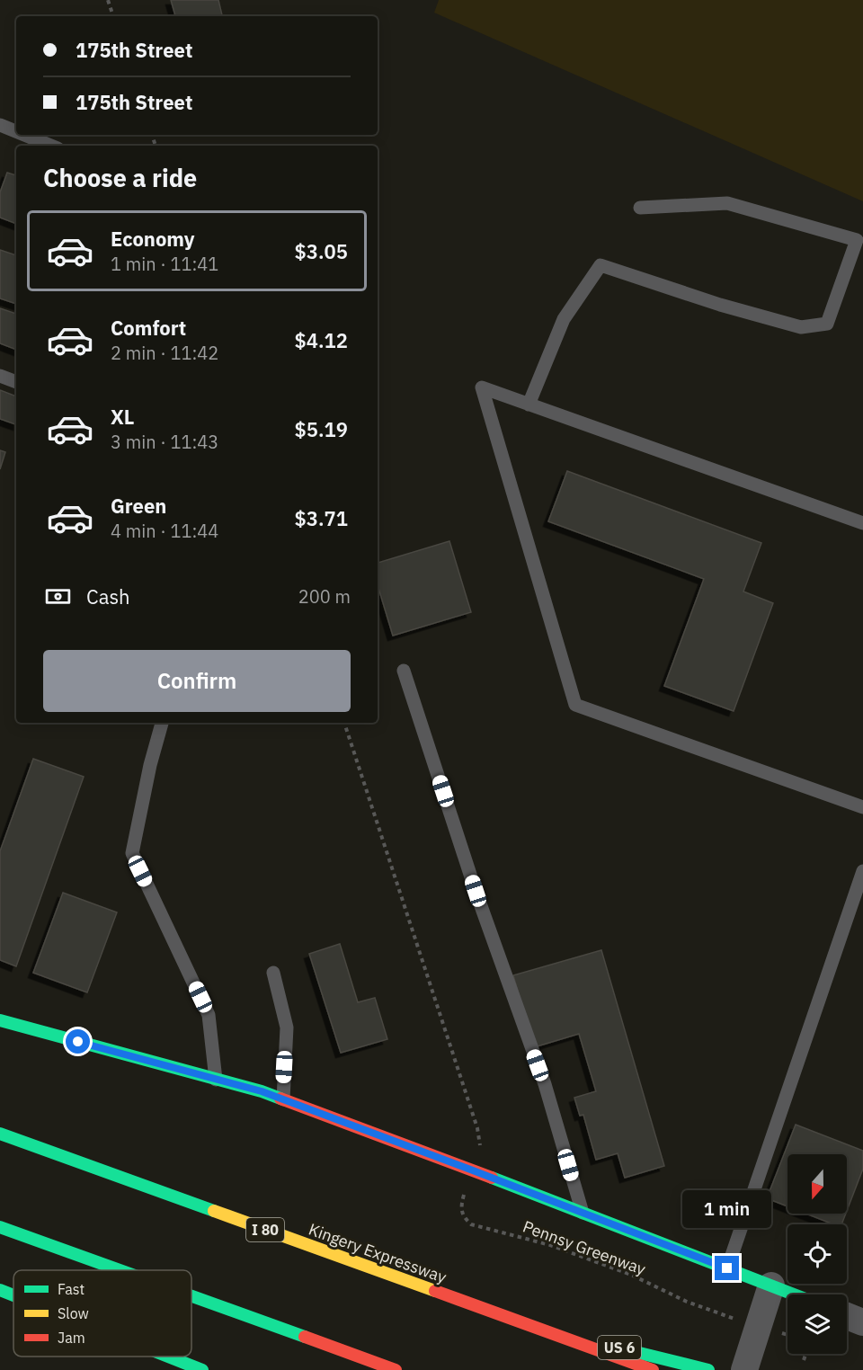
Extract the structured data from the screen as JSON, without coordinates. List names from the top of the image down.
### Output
{
  "streets": {
    "main road": ["I 80", "Kingery Expressway", "US 6"],
    "path": ["Pennsy Greenway"]
  },
  "crossings": [
    ["Kingery Expressway", "US 6"]
  ],
  "legend": ["Fast", "Slow", "Jam"],
  "north": "bottom",
  "page": {
    "banner": ["175th Street", "175th Street"],
    "heading": "Choose a ride",
    "list": [
      {
        "name": "Economy",
        "note": "1 min · 11:41",
        "value": "$3.05"
      },
      {
        "name": "Comfort",
        "note": "2 min · 11:42",
        "value": "$4.12"
      },
      {
        "name": "XL",
        "note": "3 min · 11:43",
        "value": "$5.19"
      },
      {
        "name": "Green",
        "note": "4 min · 11:44",
        "value": "$3.71"
      }
    ],
    "pay": ["Cash", "200 m"],
    "buttons": "Confirm",
    "bubble": "1 min"
  }
}
